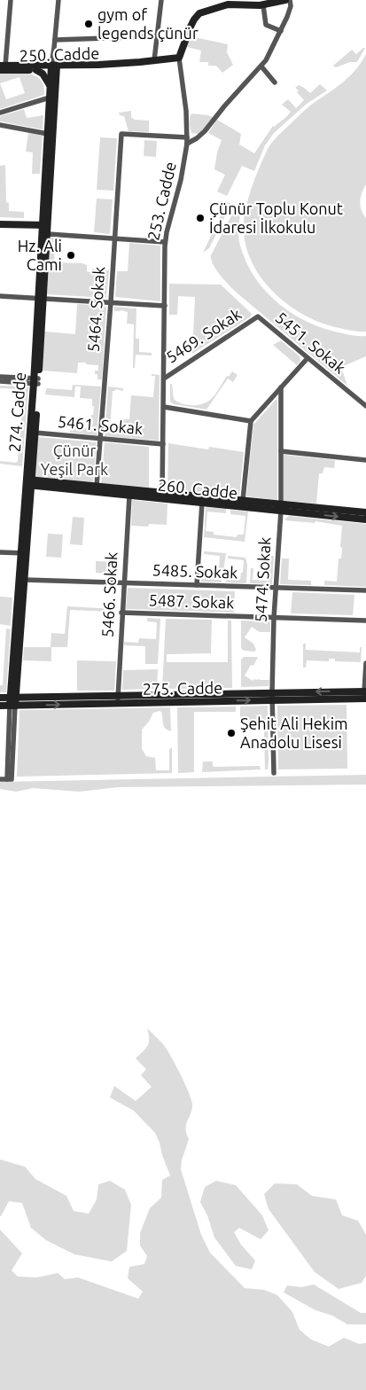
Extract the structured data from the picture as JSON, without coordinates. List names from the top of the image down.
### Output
{
  "streets": {
    "street": [
      "250. Cadde",
      "253. Cadde",
      "5464. Sokak",
      "5469. Sokak",
      "5451. Sokak",
      "274. Cadde",
      "5461. Sokak",
      "260. Cadde",
      "5485. Sokak",
      "5474. Sokak",
      "5466. Sokak",
      "5487. Sokak",
      "275. Cadde"
    ]
  },
  "crossings": [
    ["250. Cadde", "274. Cadde"],
    ["253. Cadde", "5464. Sokak"],
    ["253. Cadde", "5469. Sokak"],
    ["253. Cadde", "5461. Sokak"],
    ["253. Cadde", "260. Cadde"],
    ["5464. Sokak", "5461. Sokak"],
    ["5464. Sokak", "260. Cadde"],
    ["5469. Sokak", "5451. Sokak"],
    ["274. Cadde", "260. Cadde"],
    ["274. Cadde", "5485. Sokak"],
    ["274. Cadde", "275. Cadde"],
    ["260. Cadde", "5474. Sokak"],
    ["260. Cadde", "5466. Sokak"],
    ["5485. Sokak", "5474. Sokak"],
    ["5485. Sokak", "5466. Sokak"],
    ["5474. Sokak", "5487. Sokak"],
    ["5474. Sokak", "275. Cadde"],
    ["5466. Sokak", "5487. Sokak"],
    ["5466. Sokak", "275. Cadde"]
  ],
  "parks": ["Çünür Yeşil Park"],
  "places": [
    "gym of legends çünür",
    "Çünür Toplu Konut İdaresi İlkokulu",
    "Hz. Ali Cami",
    "Şehit Ali Hekim Anadolu Lisesi"
  ]
}
